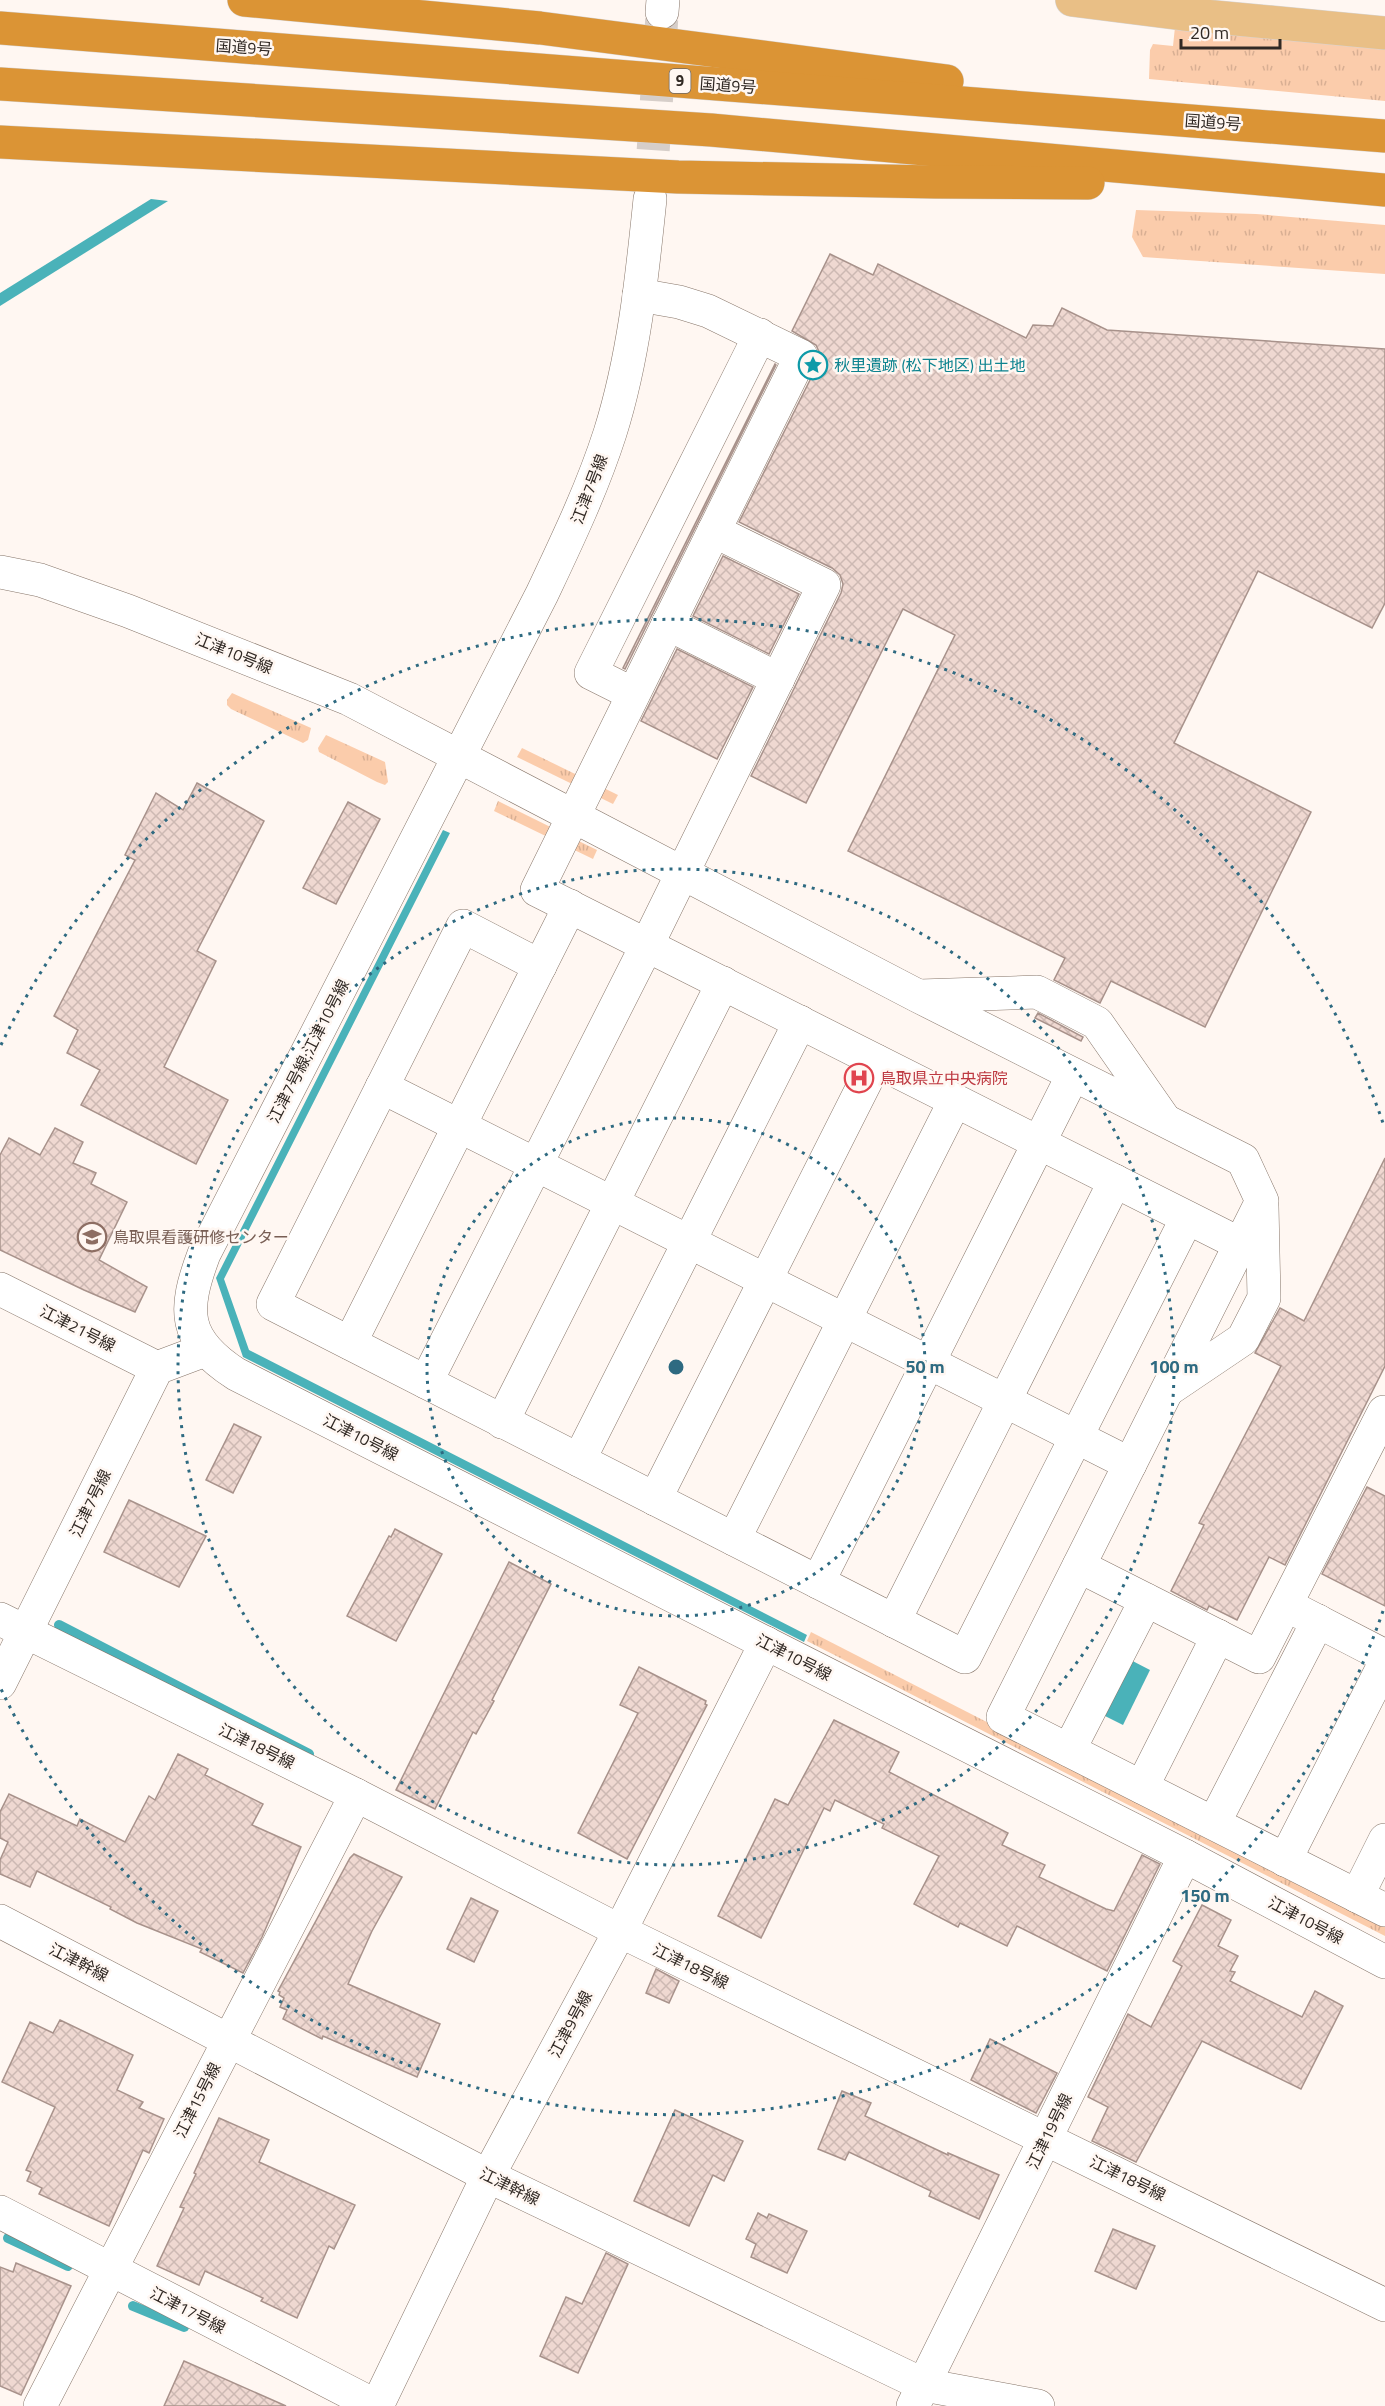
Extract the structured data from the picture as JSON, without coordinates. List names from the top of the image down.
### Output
{
  "streets": {
    "highway": ["国道9号", "9"],
    "street": [
      "江津7号線",
      "江津10号線",
      "江津7号線;江津10号線",
      "江津21号線",
      "江津18号線",
      "江津幹線",
      "江津9号線",
      "江津15号線",
      "江津19号線",
      "江津17号線"
    ]
  },
  "crossings": [
    ["国道9号", "9"],
    ["江津7号線", "江津10号線"],
    ["江津7号線", "江津7号線;江津10号線"],
    ["江津7号線", "江津21号線"],
    ["江津7号線", "江津18号線"],
    ["江津10号線", "江津7号線;江津10号線"],
    ["江津10号線", "江津9号線"],
    ["江津10号線", "江津19号線"],
    ["江津18号線", "江津9号線"],
    ["江津18号線", "江津15号線"],
    ["江津18号線", "江津19号線"],
    ["江津幹線", "江津9号線"],
    ["江津幹線", "江津15号線"],
    ["江津幹線", "江津19号線"],
    ["江津9号線", "江津17号線"],
    ["江津15号線", "江津17号線"]
  ],
  "places": {
    "place": ["秋里遺跡 (松下地区) 出土地"],
    "hospital": ["鳥取県立中央病院"],
    "school or university": ["鳥取県看護研修センター"]
  },
  "scale_bar": "20 m",
  "rings": ["50 m", "100 m", "150 m"]
}
